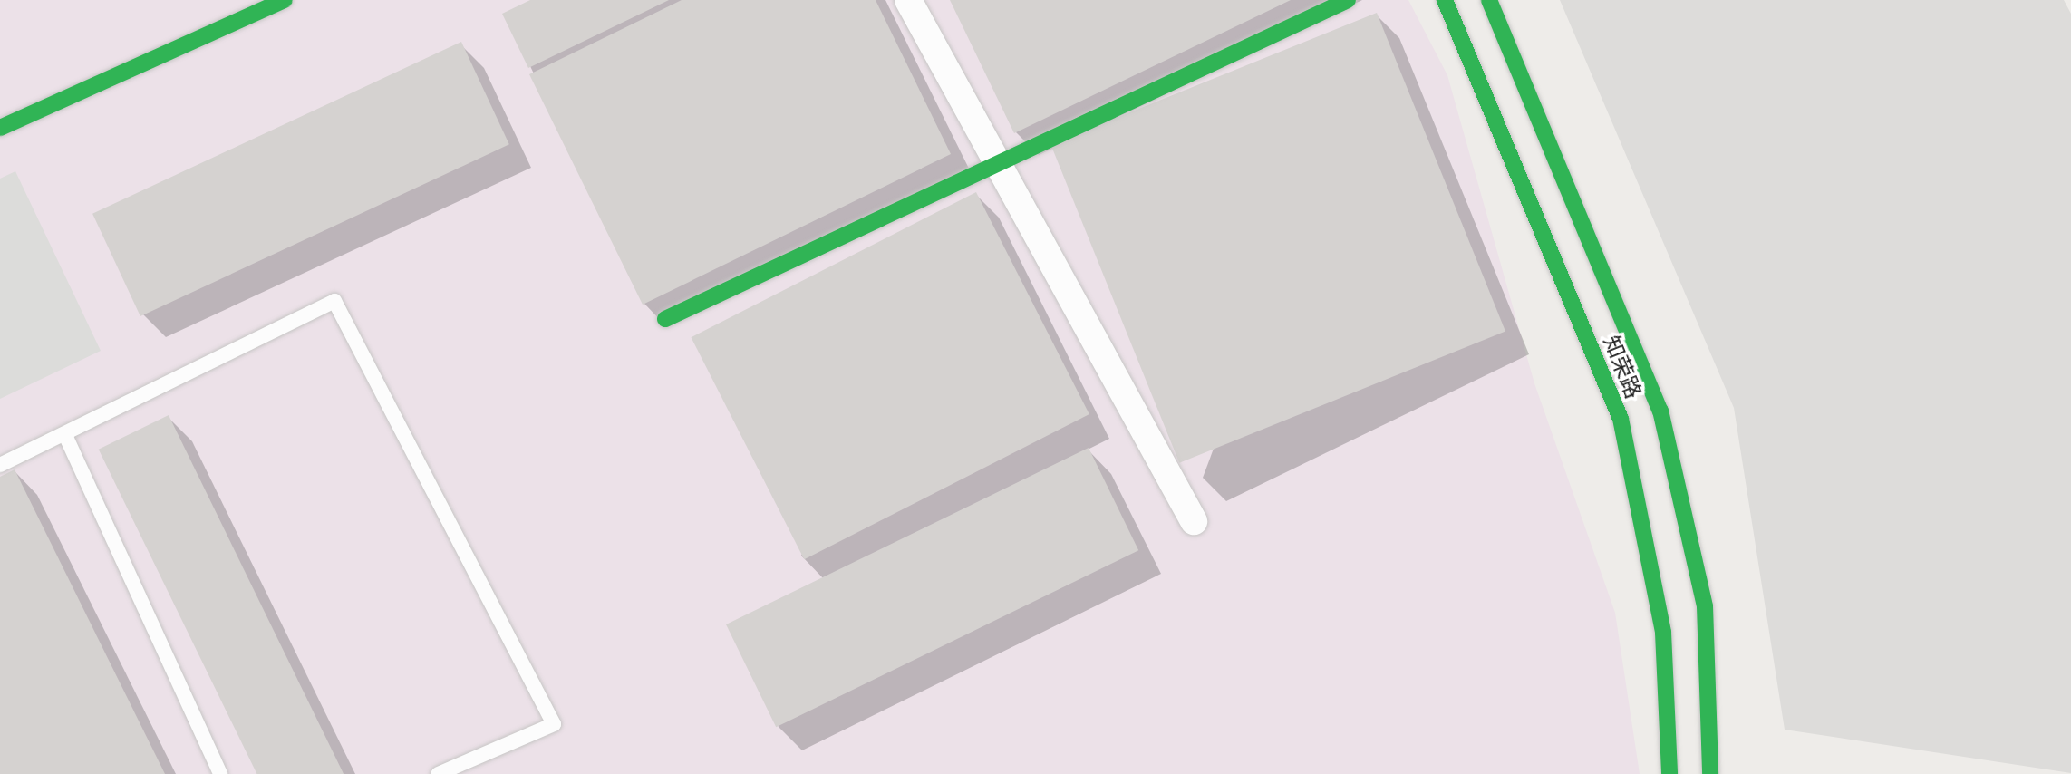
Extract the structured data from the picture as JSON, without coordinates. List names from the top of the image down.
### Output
{
  "streets": {
    "street": ["知荣路"]
  }
}
